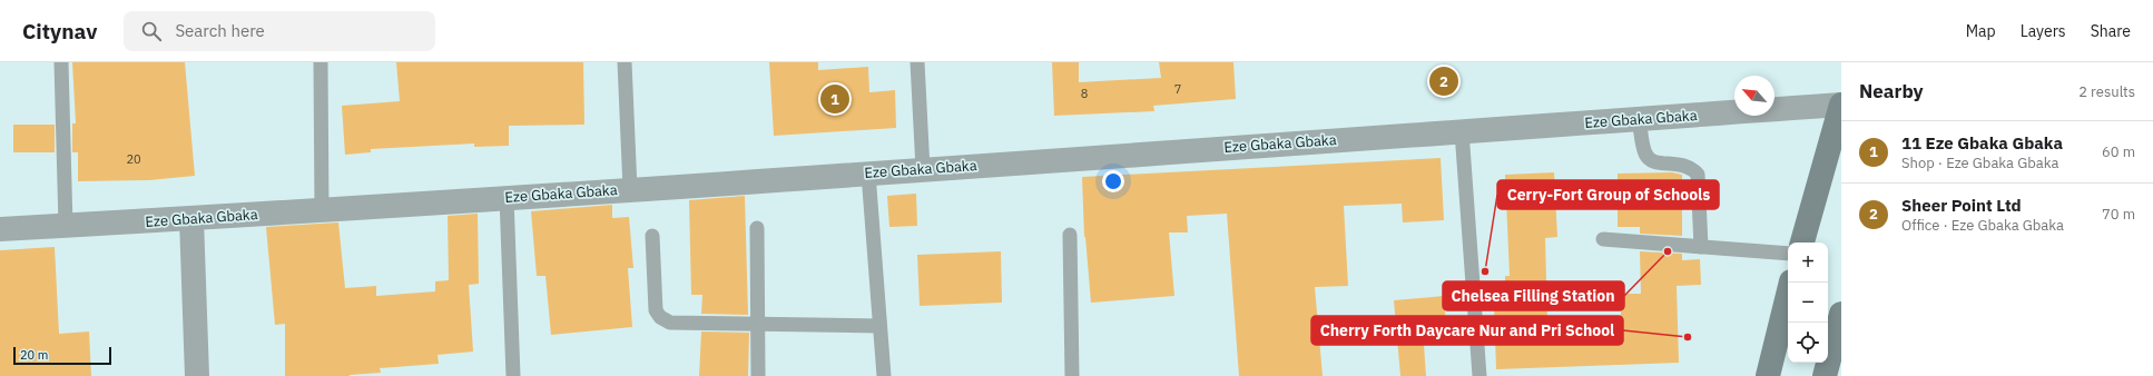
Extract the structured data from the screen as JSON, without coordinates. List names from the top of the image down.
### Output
{
  "streets": {
    "street": ["Eze Gbaka Gbaka"]
  },
  "places": ["Chelsea Filling Station", "Cerry-Fort Group of Schools", "Cherry Forth Daycare Nur and Pri School"],
  "house_numbers": ["7", "8", "20"],
  "scale_bar": "20 m",
  "north": "top left",
  "page": {
    "header": "Citynav",
    "search": "Search here",
    "nav": ["Map", "Layers", "Share"],
    "heading": ["Nearby", "2 results"],
    "pins": ["2", "1"],
    "list": [
      {
        "mark": "1",
        "name": "11 Eze Gbaka Gbaka",
        "note": "Shop · Eze Gbaka Gbaka",
        "value": "60 m"
      },
      {
        "mark": "2",
        "name": "Sheer Point Ltd",
        "note": "Office · Eze Gbaka Gbaka",
        "value": "70 m"
      }
    ],
    "map_buttons": ["+", "−"],
    "scale": "20 m"
  }
}
